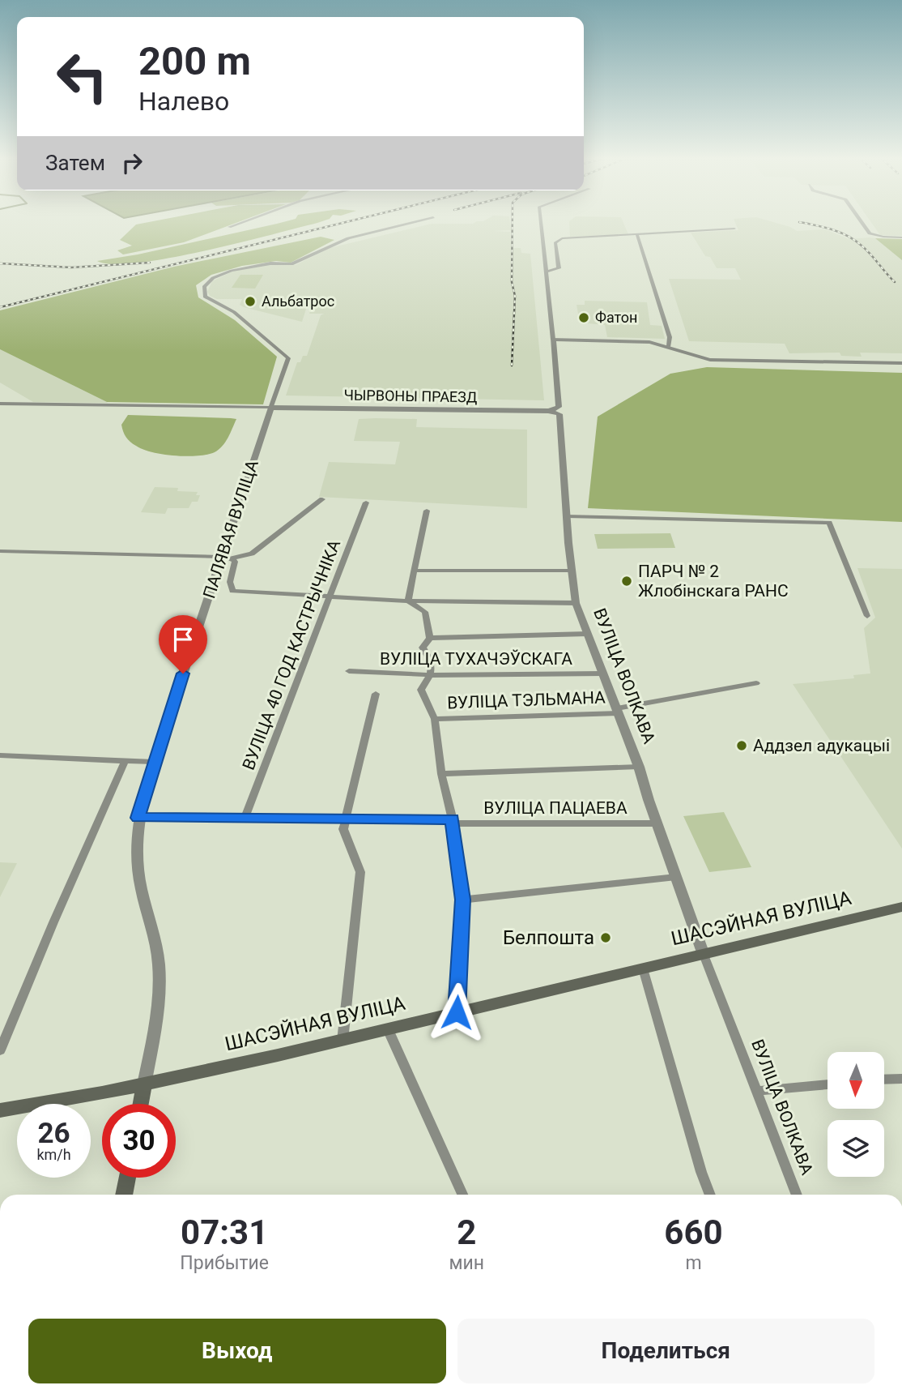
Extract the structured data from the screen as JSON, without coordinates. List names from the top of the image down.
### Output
{
  "streets": {
    "main road": ["ПАЛЯВАЯ ВУЛІЦА", "ШАСЭЙНАЯ ВУЛІЦА"],
    "street": [
      "ЧЫРВОНЫ ПРАЕЗД",
      "ВУЛІЦА 40 ГОД КАСТРЫЧНІКА",
      "ВУЛІЦА ТУХАЧЭЎСКАГА",
      "ВУЛІЦА ВОЛКАВА",
      "ВУЛІЦА ТЭЛЬМАНА",
      "ВУЛІЦА ПАЦАЕВА"
    ]
  },
  "crossings": [
    ["ЧЫРВОНЫ ПРАЕЗД", "ПАЛЯВАЯ ВУЛІЦА"],
    ["ЧЫРВОНЫ ПРАЕЗД", "ВУЛІЦА ВОЛКАВА"],
    ["ПАЛЯВАЯ ВУЛІЦА", "ВУЛІЦА ПАЦАЕВА"],
    ["ПАЛЯВАЯ ВУЛІЦА", "ШАСЭЙНАЯ ВУЛІЦА"],
    ["ВУЛІЦА 40 ГОД КАСТРЫЧНІКА", "ВУЛІЦА ПАЦАЕВА"],
    ["ВУЛІЦА ТУХАЧЭЎСКАГА", "ВУЛІЦА ВОЛКАВА"],
    ["ВУЛІЦА ВОЛКАВА", "ВУЛІЦА ТЭЛЬМАНА"],
    ["ВУЛІЦА ВОЛКАВА", "ВУЛІЦА ПАЦАЕВА"],
    ["ВУЛІЦА ВОЛКАВА", "ШАСЭЙНАЯ ВУЛІЦА"]
  ],
  "places": [
    "Альбатрос",
    "Фатон",
    "ПАРЧ № 2 Жлобінскага РАНС",
    "Аддзел адукацыі",
    "Белпошта"
  ],
  "north": "bottom",
  "page": {
    "turn": ["200 m", "Налево"],
    "then": "Затем",
    "speed": "26 km/h",
    "limit": "30",
    "eta": [
      "07:31",
      "Прибытие",
      "2",
      "мин",
      "660",
      "m"
    ],
    "buttons": ["Выход", "Поделиться"]
  }
}
